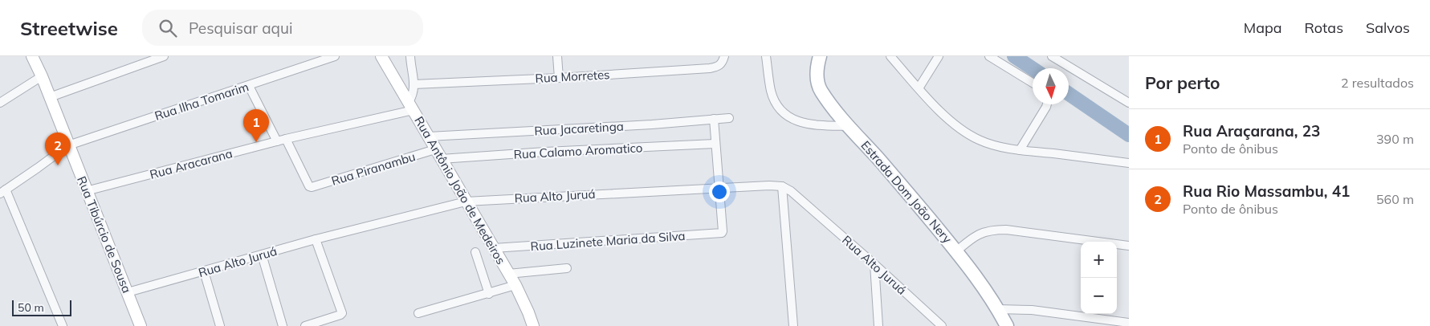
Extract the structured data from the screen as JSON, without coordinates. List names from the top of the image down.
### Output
{
  "streets": {
    "main road": ["Rua Antônio João de Medeiros", "Estrada Dom João Nery", "Rua Tibúrcio de Sousa"],
    "street": [
      "Rua Morretes",
      "Rua Ilha Tomarim",
      "Rua Jacaretinga",
      "Rua Calamo Aromatico",
      "Rua Aracarana",
      "Rua Piranambu",
      "Rua Alto Juruá",
      "Rua Luzinete Maria da Silva"
    ]
  },
  "crossings": [
    ["Rua Ilha Tomarim", "Rua Tibúrcio de Sousa"],
    ["Rua Jacaretinga", "Rua Antônio João de Medeiros"],
    ["Rua Calamo Aromatico", "Rua Piranambu"],
    ["Rua Calamo Aromatico", "Rua Antônio João de Medeiros"],
    ["Rua Aracarana", "Rua Piranambu"],
    ["Rua Aracarana", "Rua Antônio João de Medeiros"],
    ["Rua Aracarana", "Rua Tibúrcio de Sousa"],
    ["Rua Piranambu", "Rua Antônio João de Medeiros"],
    ["Rua Antônio João de Medeiros", "Rua Alto Juruá"],
    ["Rua Antônio João de Medeiros", "Rua Luzinete Maria da Silva"],
    ["Rua Alto Juruá", "Rua Tibúrcio de Sousa"],
    ["Rua Alto Juruá", "Rua Luzinete Maria da Silva"]
  ],
  "scale_bar": "50 m",
  "north": "bottom",
  "page": {
    "header": "Streetwise",
    "search": "Pesquisar aqui",
    "nav": ["Mapa", "Rotas", "Salvos"],
    "heading": ["Por perto", "2 resultados"],
    "list": [
      {
        "mark": "1",
        "name": "Rua Araçarana, 23",
        "note": "Ponto de ônibus",
        "value": "390 m"
      },
      {
        "mark": "2",
        "name": "Rua Rio Massambu, 41",
        "note": "Ponto de ônibus",
        "value": "560 m"
      }
    ],
    "pins": ["1", "2"],
    "map_buttons": ["+", "−"],
    "scale": "50 m"
  }
}
